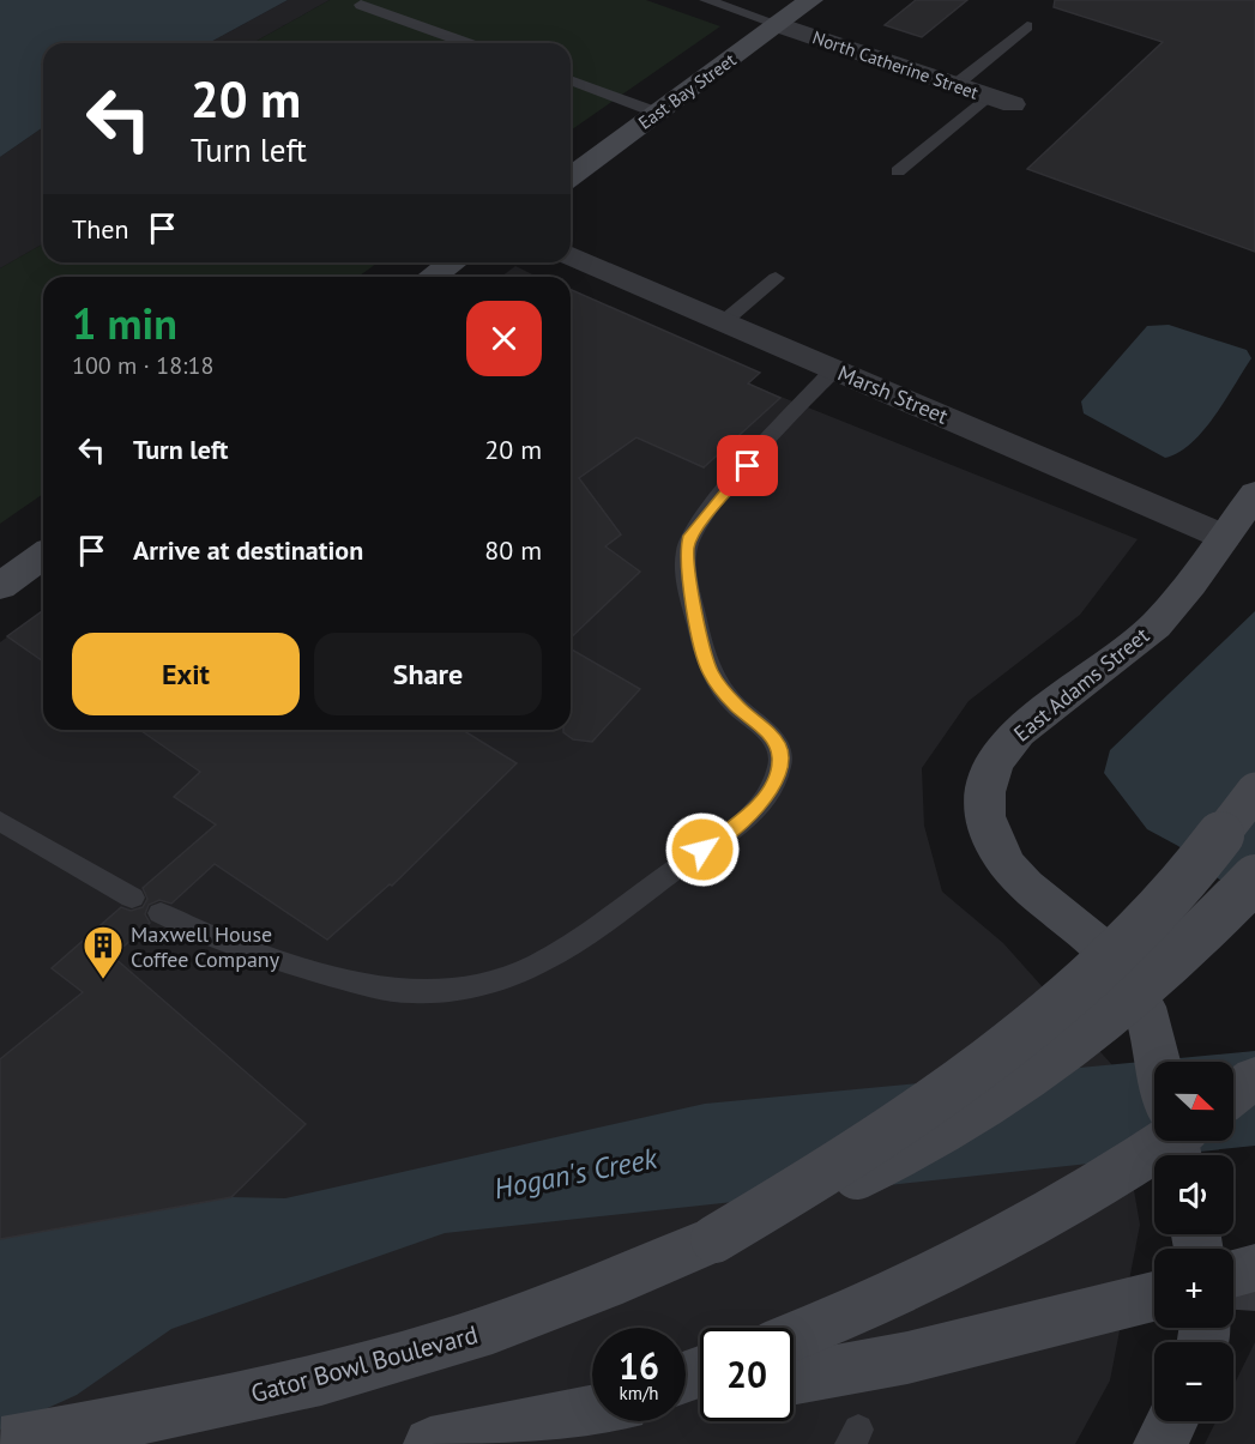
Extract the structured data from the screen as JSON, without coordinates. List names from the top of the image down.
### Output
{
  "streets": {
    "main road": ["East Bay Street", "East Adams Street", "Gator Bowl Boulevard"],
    "street": ["North Catherine Street", "Marsh Street"]
  },
  "crossings": [
    ["North Catherine Street", "East Bay Street"],
    ["Marsh Street", "East Adams Street"]
  ],
  "water": ["Hogan's Creek"],
  "places": {
    "building": ["Maxwell House Coffee Company"]
  },
  "north": "right",
  "page": {
    "turn": ["20 m", "Turn left"],
    "then": "Then",
    "heading": ["1 min", "100 m · 18:18"],
    "list": [
      {
        "name": "Turn left",
        "value": "20 m"
      },
      {
        "name": "Arrive at destination",
        "value": "80 m"
      }
    ],
    "buttons": ["Exit", "Share"],
    "map_buttons": ["+", "−"],
    "speed": "16 km/h",
    "limit": "20"
  }
}
